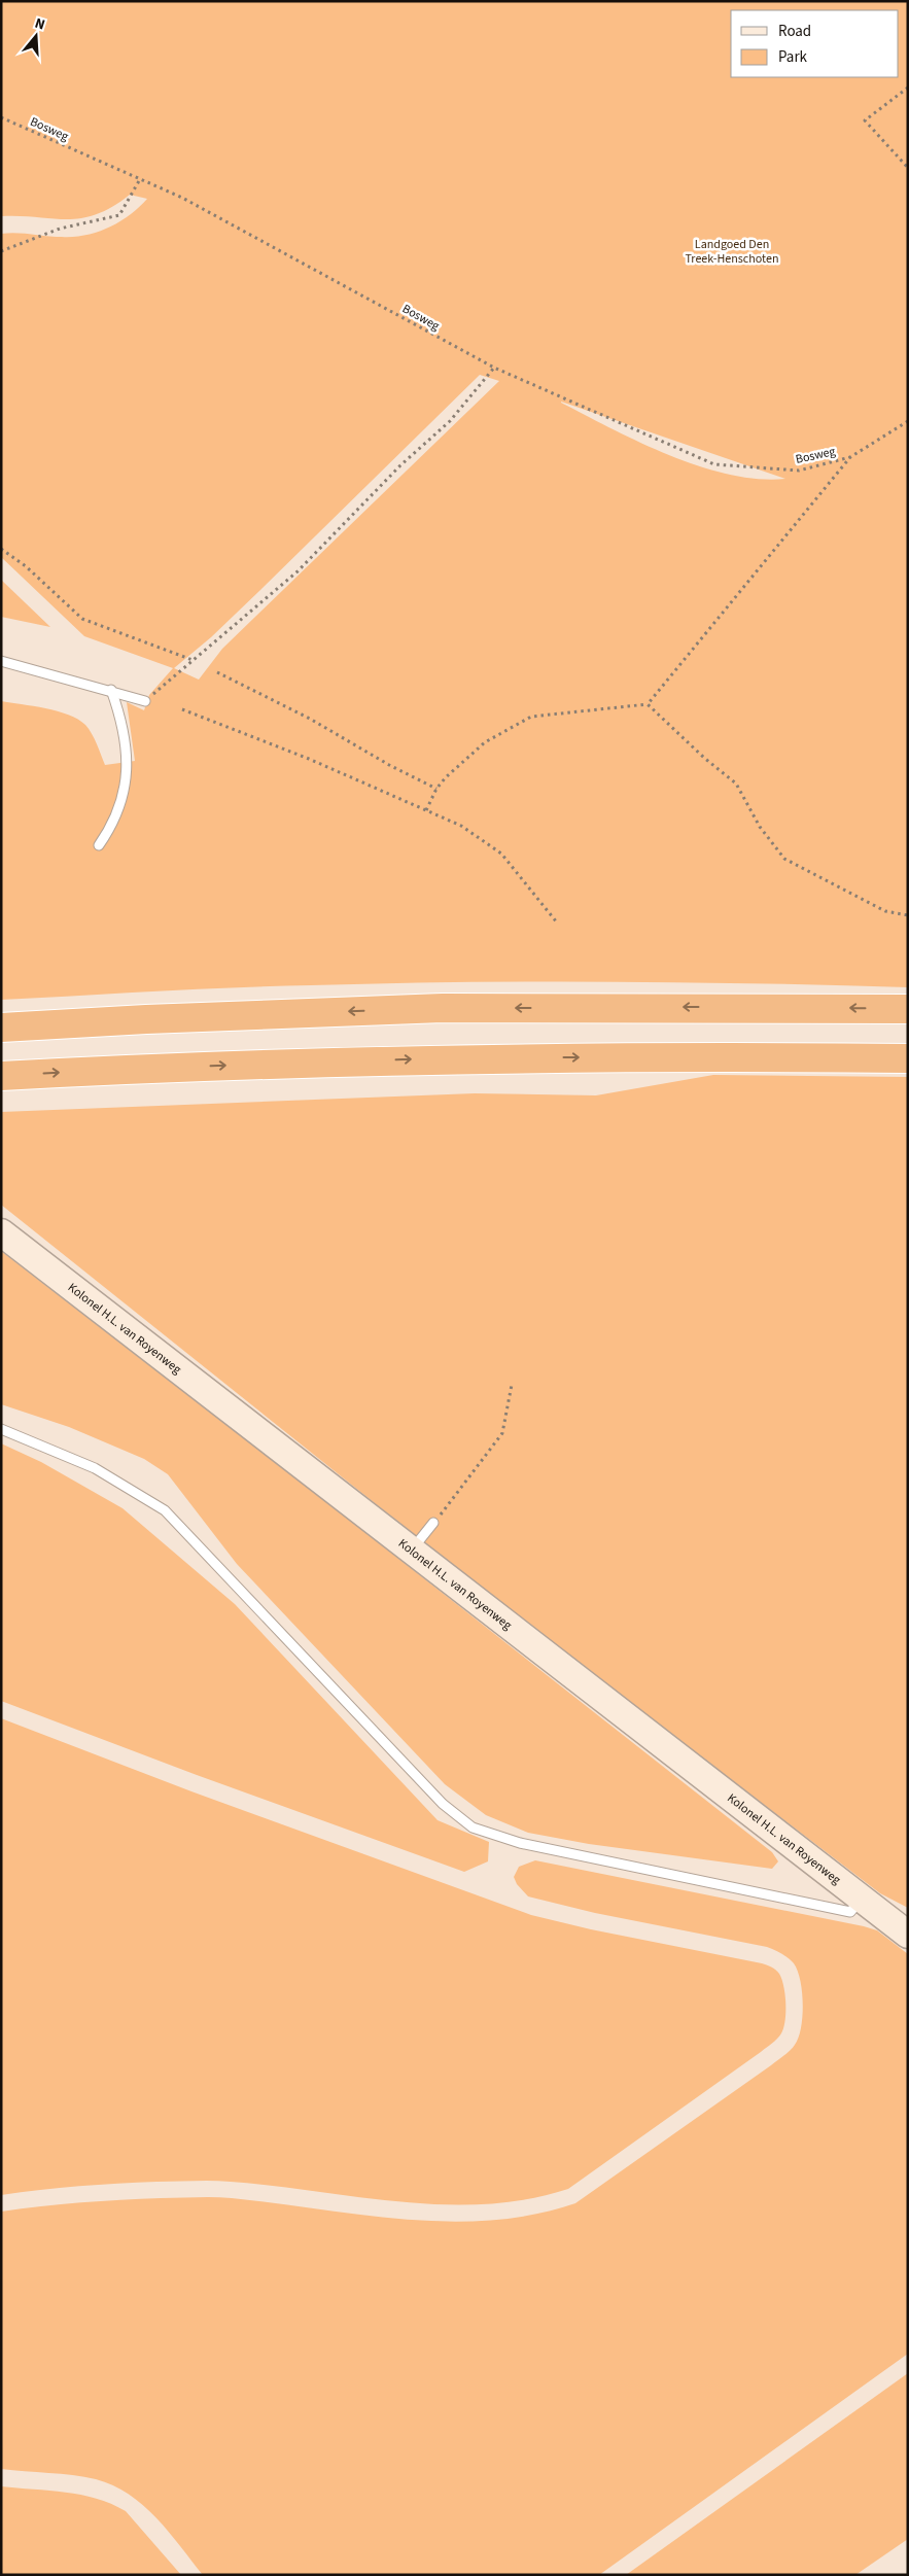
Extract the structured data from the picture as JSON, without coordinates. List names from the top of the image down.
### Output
{
  "streets": {
    "street": ["Kolonel H.L. van Royenweg"],
    "path": ["Bosweg"]
  },
  "parks": ["Landgoed Den Treek-Henschoten"],
  "legend": ["Road", "Park"],
  "north": "top"
}
